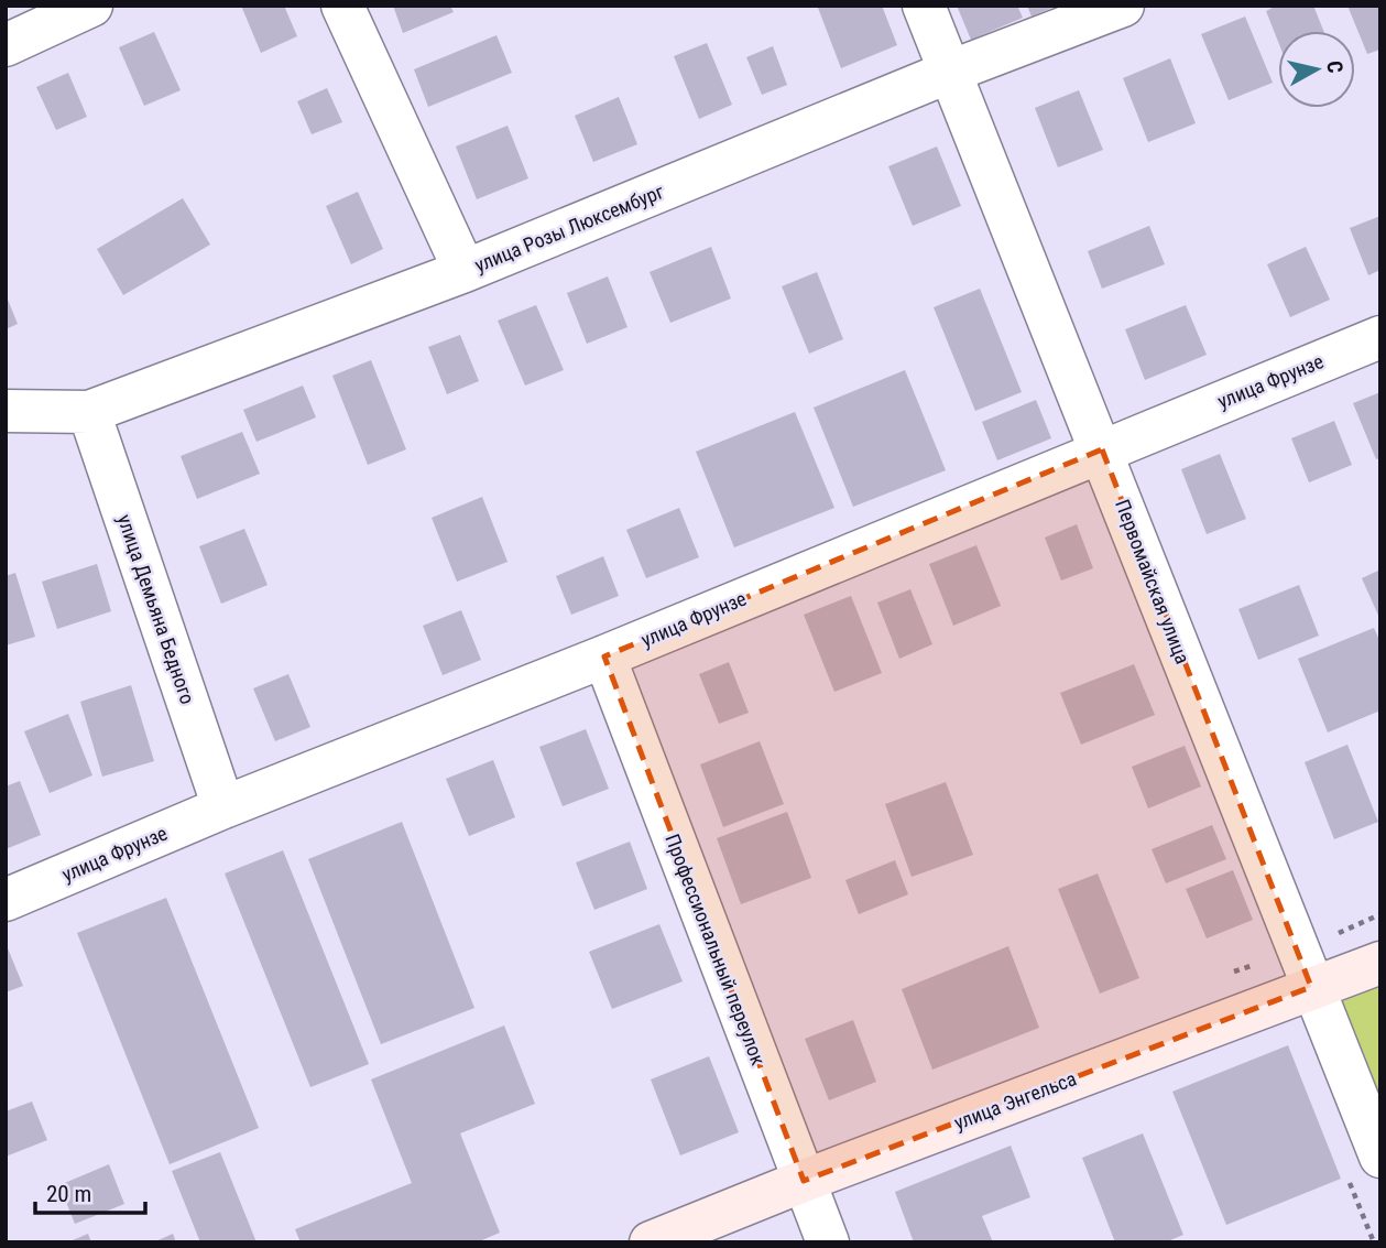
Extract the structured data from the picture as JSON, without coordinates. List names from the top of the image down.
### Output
{
  "streets": {
    "main road": ["улица Энгельса"],
    "street": [
      "улица Розы Люксембург",
      "улица Фрунзе",
      "Первомайская улица",
      "улица Демьяна Бедного",
      "Профессиональный переулок"
    ]
  },
  "crossings": [
    ["улица Розы Люксембург", "Первомайская улица"],
    ["улица Розы Люксембург", "улица Демьяна Бедного"],
    ["улица Фрунзе", "Первомайская улица"],
    ["улица Фрунзе", "улица Демьяна Бедного"],
    ["улица Фрунзе", "Профессиональный переулок"],
    ["Первомайская улица", "улица Энгельса"],
    ["Профессиональный переулок", "улица Энгельса"]
  ],
  "scale_bar": "20 m",
  "north": "right"
}
